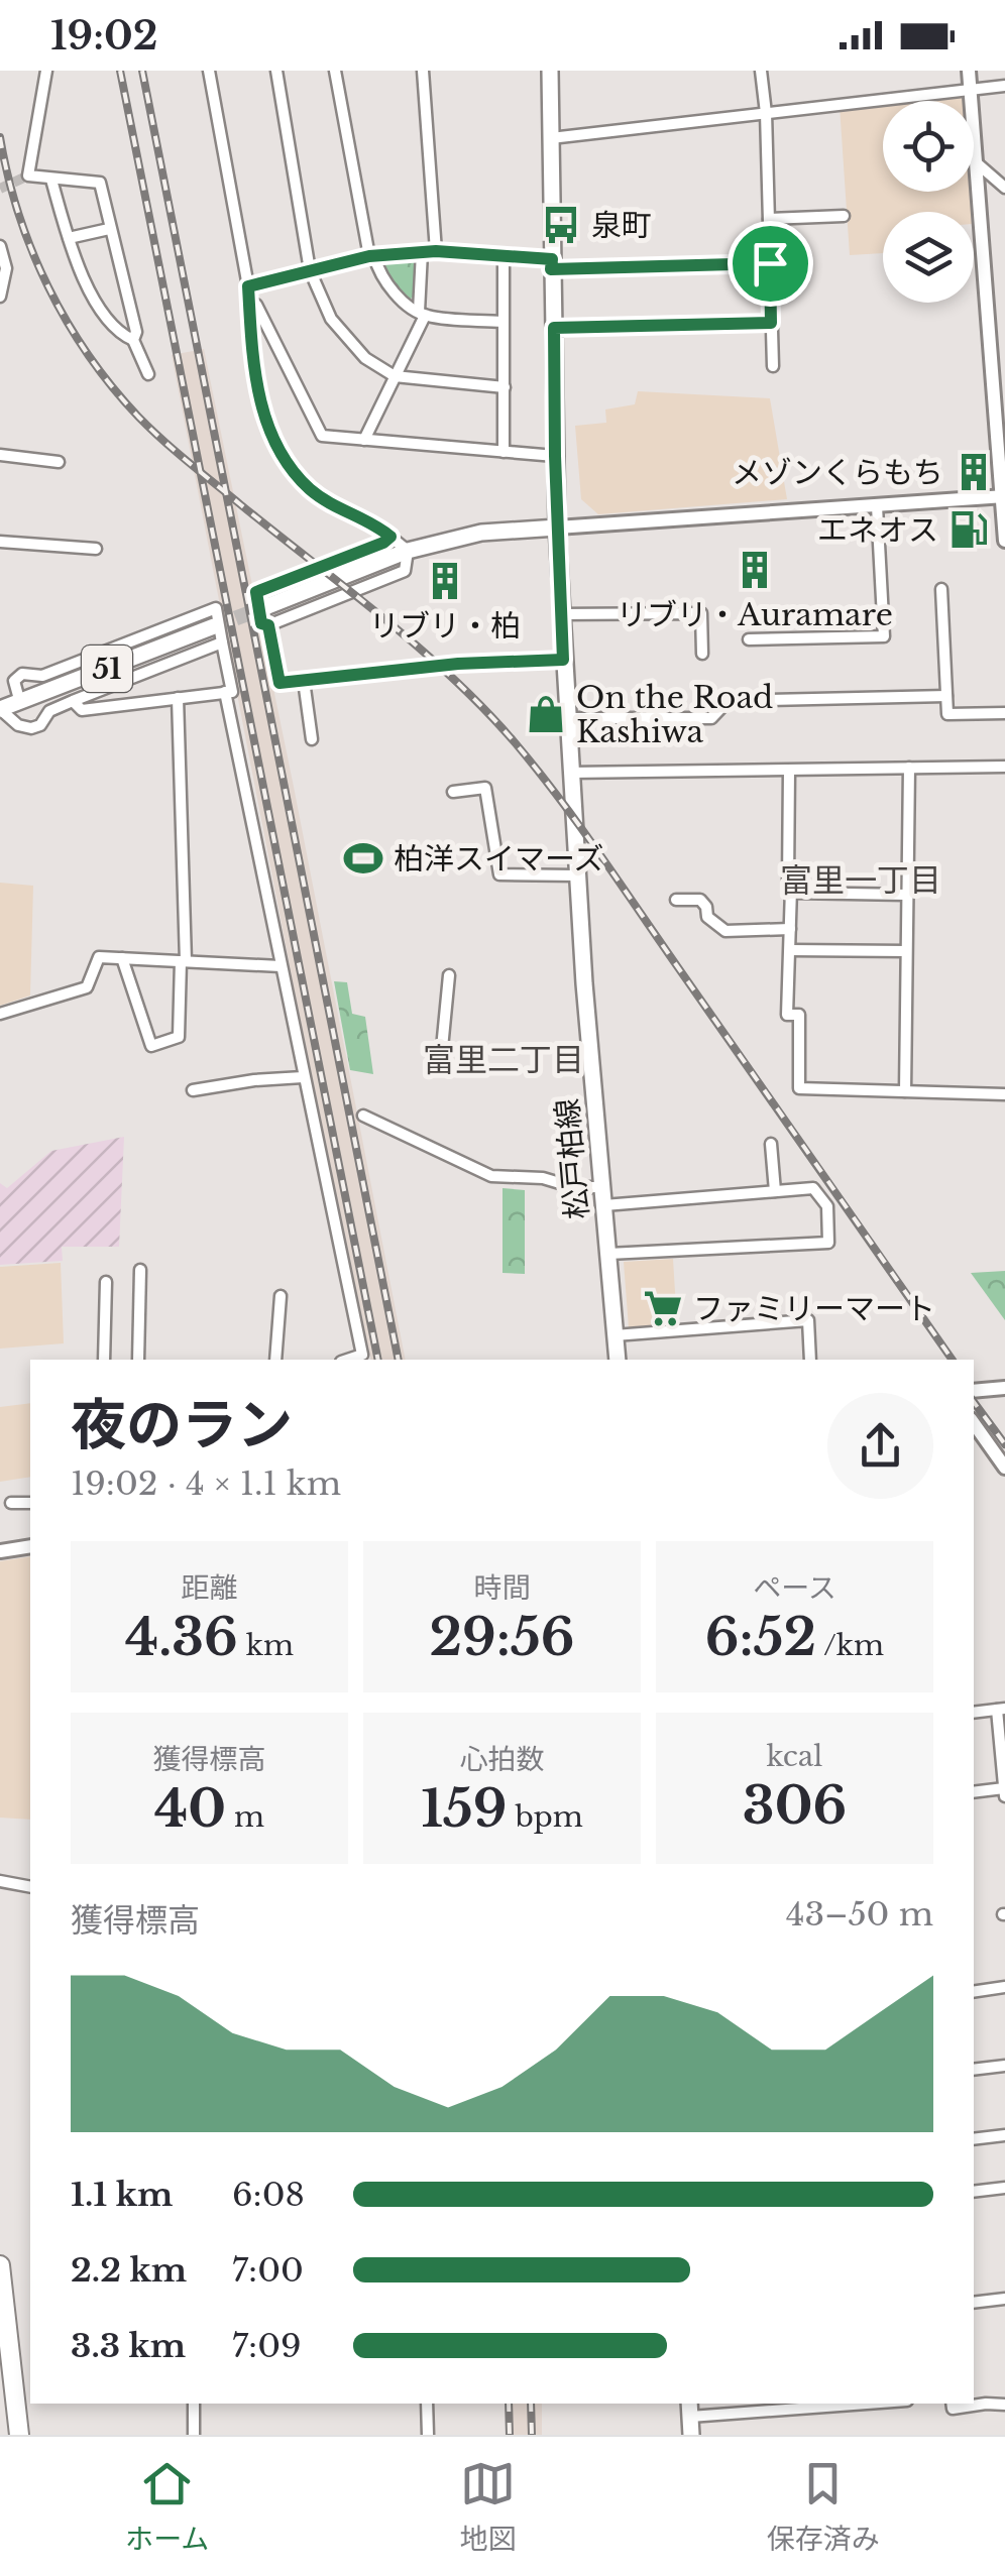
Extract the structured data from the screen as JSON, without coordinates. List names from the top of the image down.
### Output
{
  "streets": {
    "main road": ["51", "松戸柏線"]
  },
  "districts": ["富里一丁目", "富里二丁目"],
  "places": {
    "bus stop": ["泉町"],
    "building": ["メゾンくらもち", "リブリ・Auramare", "リブリ・柏"],
    "fuel station": ["エネオス"],
    "shop": ["On the Road Kashiwa"],
    "sports": ["柏洋スイマーズ"],
    "supermarket": ["ファミリーマート"]
  },
  "page": {
    "status": "19:02",
    "heading": ["夜のラン", "19:02 · 4 × 1.1 km"],
    "stats": [
      ["距離", "4.36 km"],
      ["時間", "29:56"],
      ["ペース", "6:52 /km"],
      ["獲得標高", "40 m"],
      ["心拍数", "159 bpm"],
      ["kcal", "306"]
    ],
    "chart": ["獲得標高", "43–50 m"],
    "list": [
      {
        "name": "1.1 km",
        "note": "6:08"
      },
      {
        "name": "2.2 km",
        "note": "7:00"
      },
      {
        "name": "3.3 km",
        "note": "7:09"
      }
    ],
    "tabs": ["ホーム", "地図", "保存済み"]
  }
}
